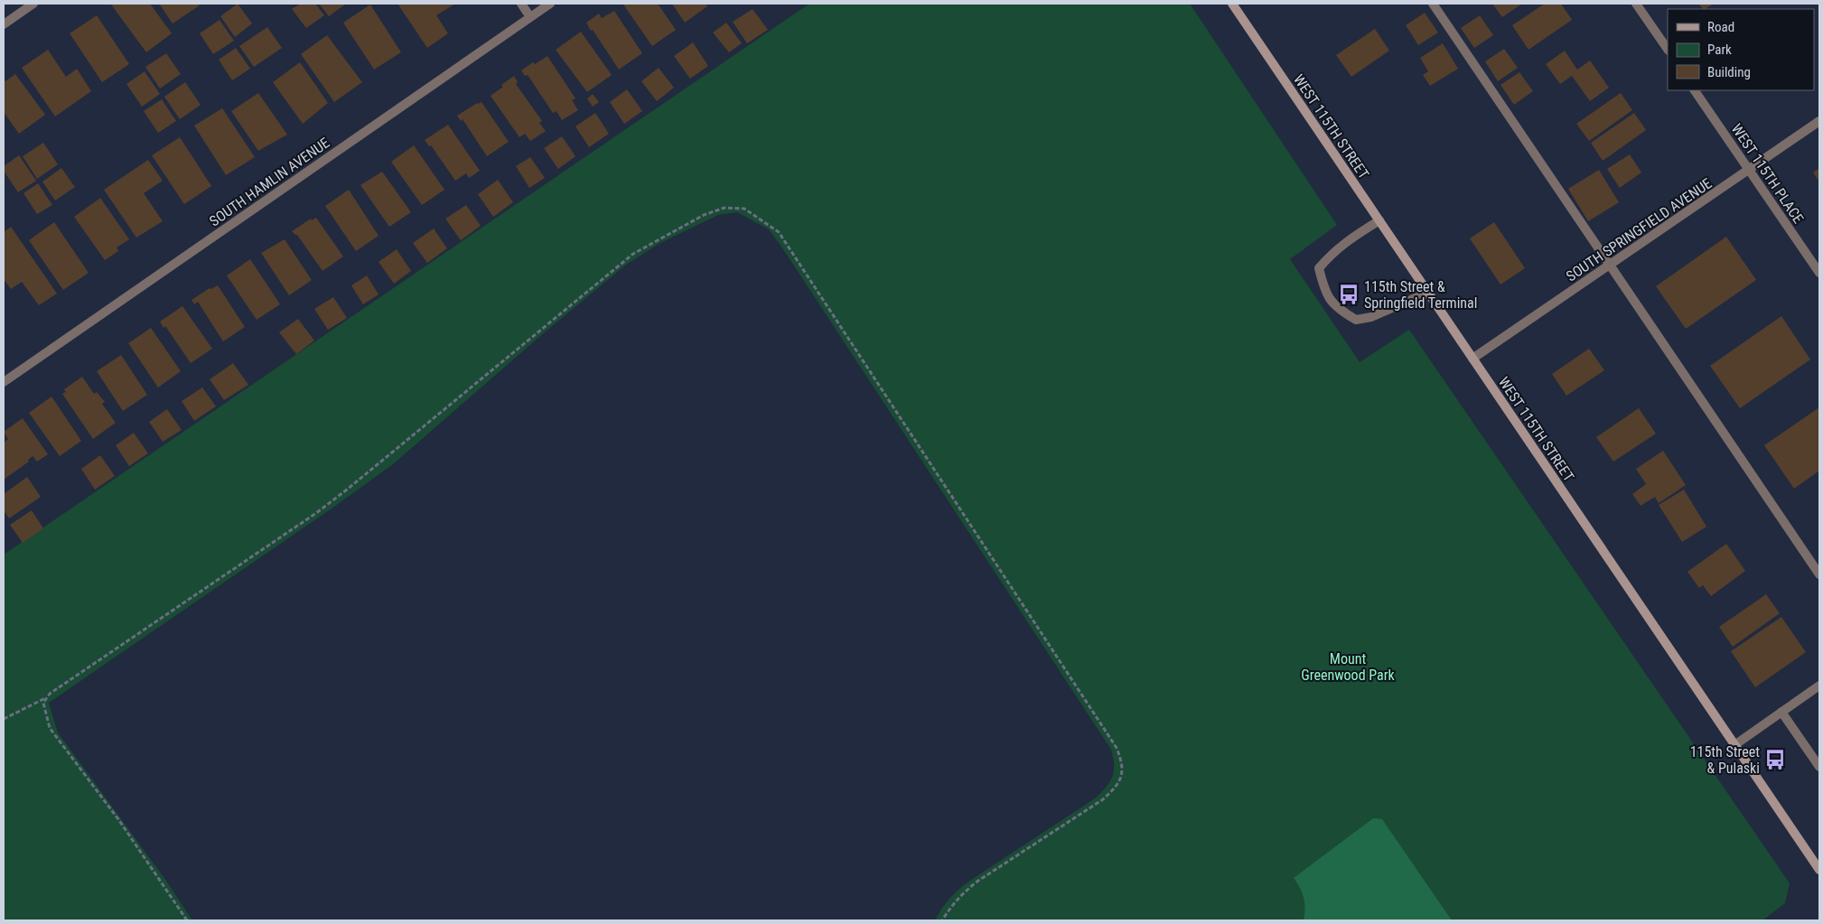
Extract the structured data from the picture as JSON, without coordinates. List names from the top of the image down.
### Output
{
  "streets": {
    "street": [
      "WEST 115TH STREET",
      "WEST 115TH PLACE",
      "SOUTH HAMLIN AVENUE",
      "SOUTH SPRINGFIELD AVENUE"
    ]
  },
  "crossings": [
    ["WEST 115TH STREET", "SOUTH SPRINGFIELD AVENUE"],
    ["WEST 115TH PLACE", "SOUTH SPRINGFIELD AVENUE"]
  ],
  "parks": ["Mount Greenwood Park"],
  "places": {
    "bus stop": ["115th Street & Springfield Terminal", "115th Street & Pulaski"]
  },
  "legend": ["Road", "Park", "Building"]
}
